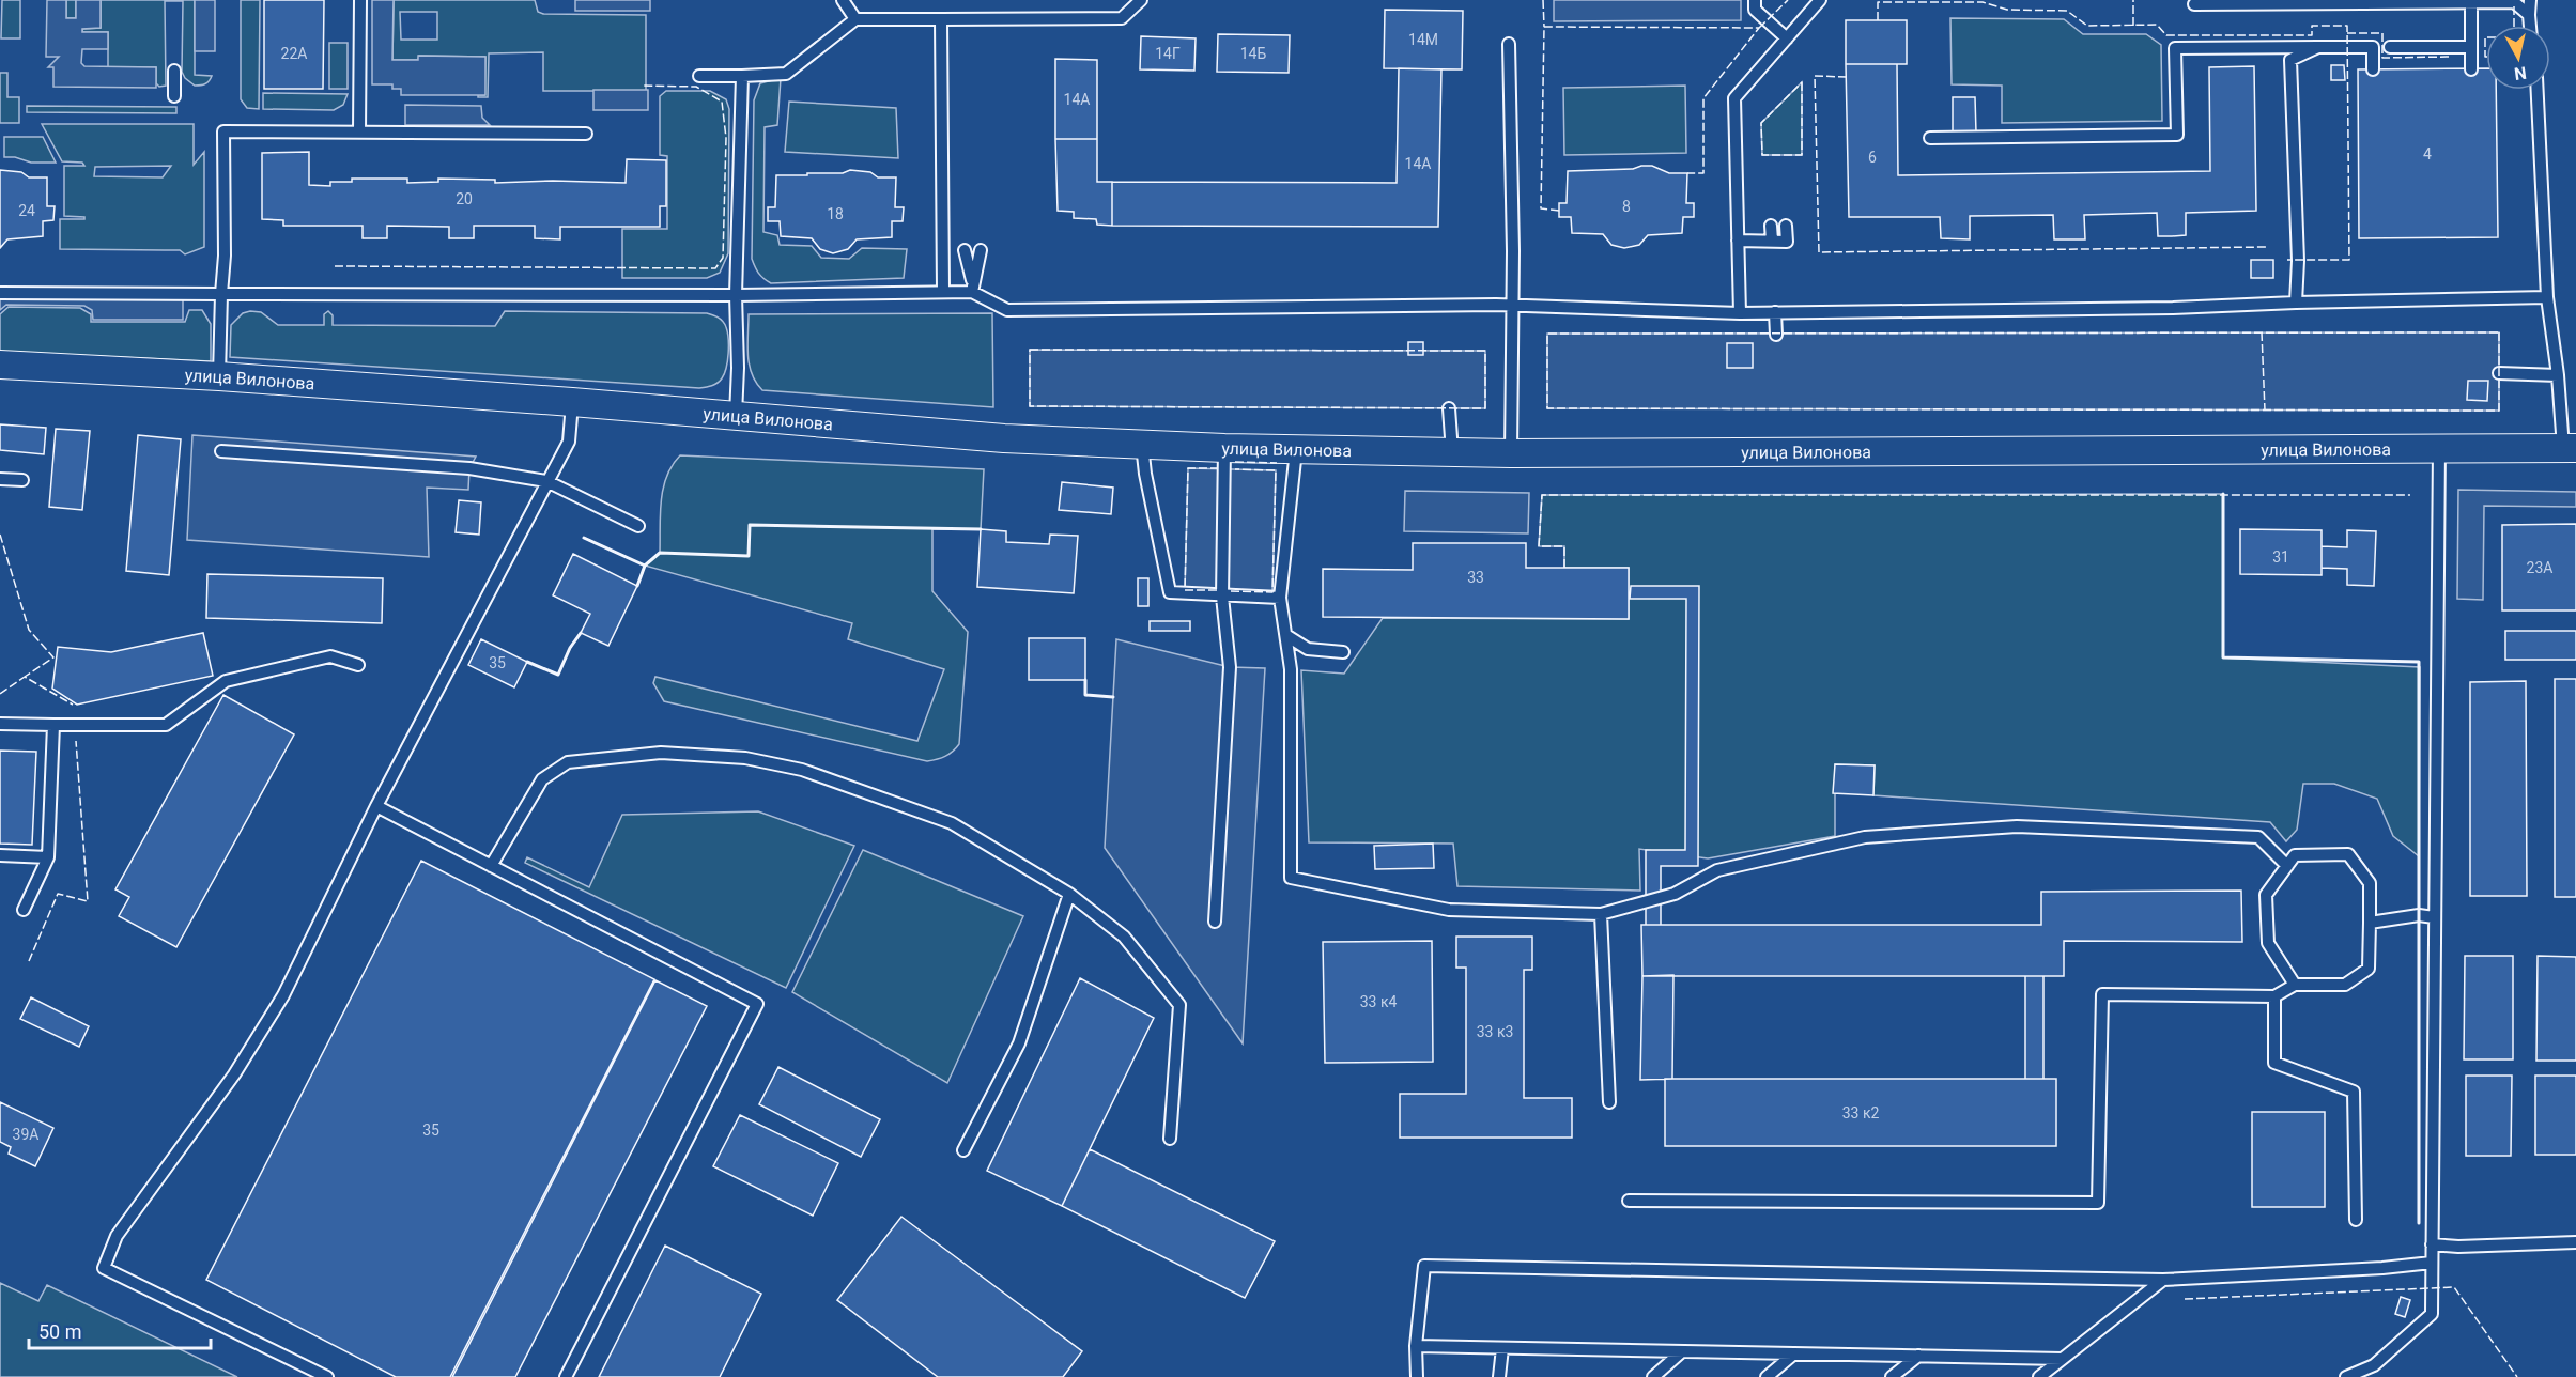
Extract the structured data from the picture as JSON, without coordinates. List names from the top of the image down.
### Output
{
  "streets": {
    "street": ["улица Вилонова"]
  },
  "house_numbers": [
    "14М",
    "22А",
    "14Г",
    "14Б",
    "14А",
    "4",
    "6",
    "14А",
    "20",
    "8",
    "24",
    "18",
    "31",
    "23А",
    "33",
    "35",
    "33 к4",
    "33 к3",
    "33 к2",
    "35",
    "39А"
  ],
  "scale_bar": "50 m",
  "north": "bottom"
}
